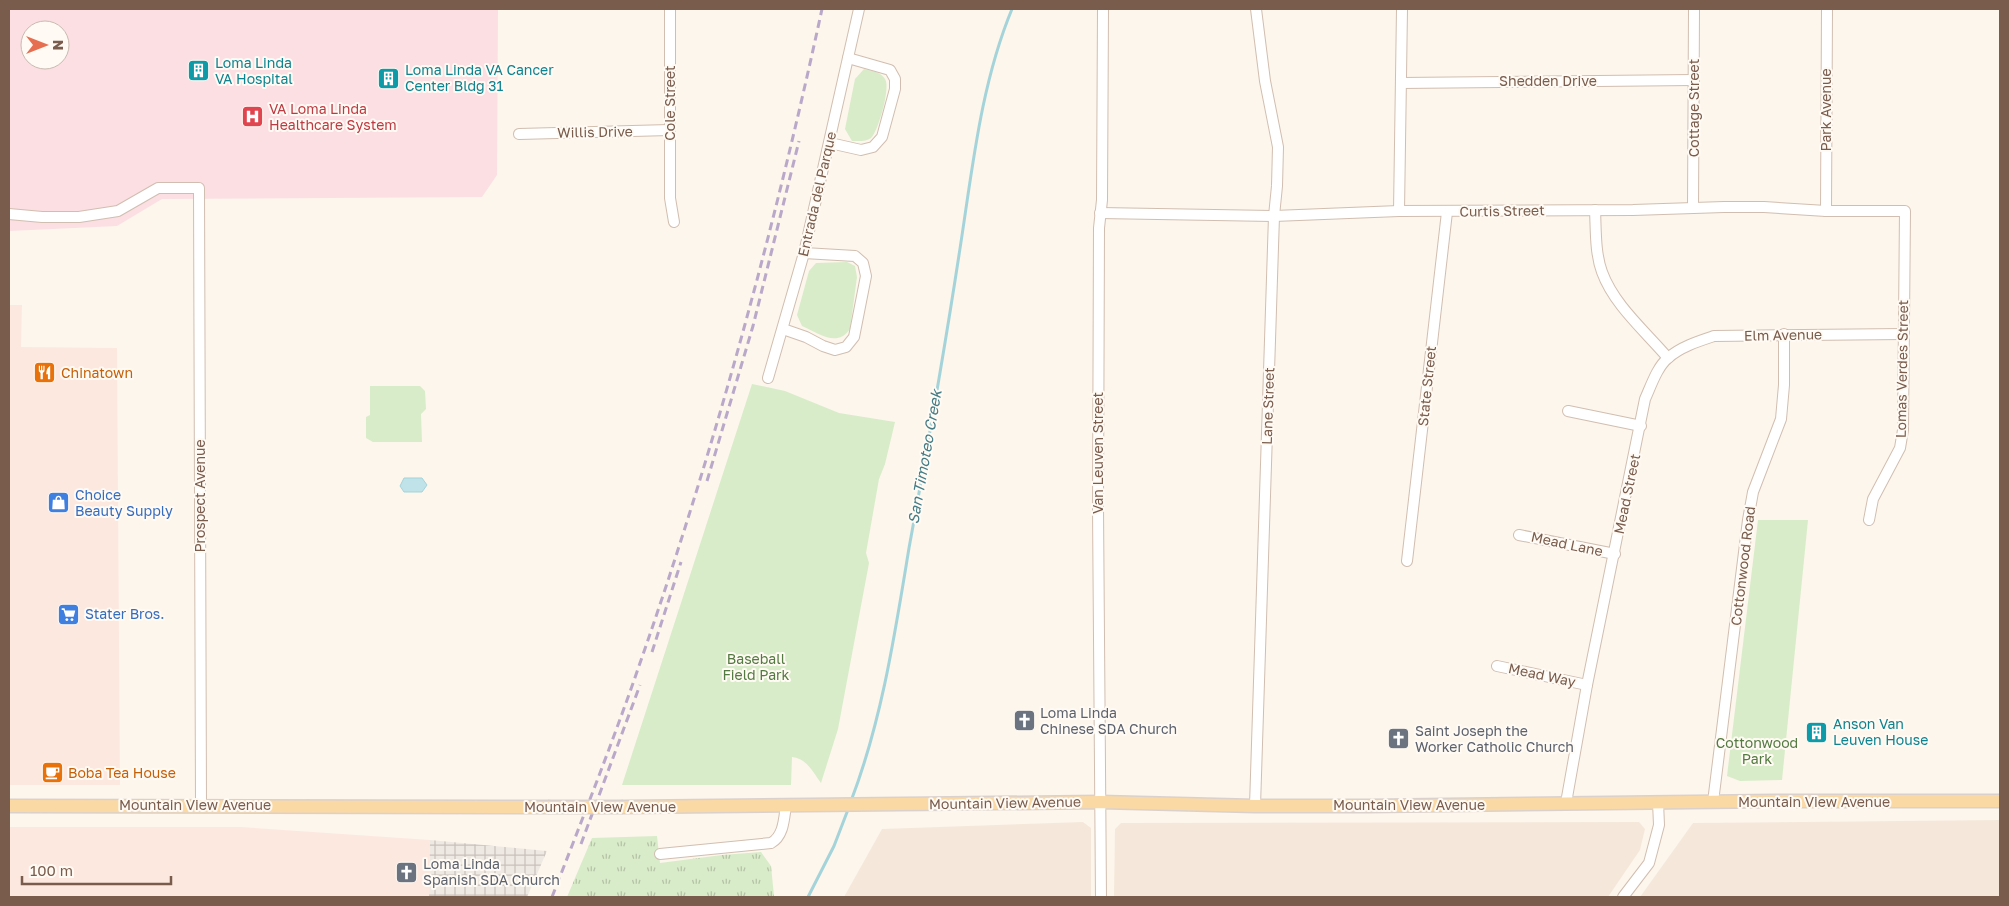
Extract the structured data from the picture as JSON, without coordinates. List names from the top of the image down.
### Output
{
  "streets": {
    "main road": ["Mountain View Avenue"],
    "street": [
      "Shedden Drive",
      "Cole Street",
      "Cottage Street",
      "Park Avenue",
      "Willis Drive",
      "Entrada del Parque",
      "Curtis Street",
      "Elm Avenue",
      "Lomas Verdes Street",
      "State Street",
      "Lane Street",
      "Van Leuven Street",
      "Mead Street",
      "Prospect Avenue",
      "Mead Lane",
      "Cottonwood Road",
      "Mead Way"
    ]
  },
  "crossings": [
    ["Shedden Drive", "Cottage Street"],
    ["Cole Street", "Willis Drive"],
    ["Cottage Street", "Curtis Street"],
    ["Park Avenue", "Curtis Street"],
    ["Curtis Street", "Lomas Verdes Street"],
    ["Curtis Street", "State Street"],
    ["Curtis Street", "Lane Street"],
    ["Curtis Street", "Van Leuven Street"],
    ["Elm Avenue", "Lomas Verdes Street"],
    ["Elm Avenue", "Mead Street"],
    ["Elm Avenue", "Cottonwood Road"],
    ["Lane Street", "Mountain View Avenue"],
    ["Van Leuven Street", "Mountain View Avenue"],
    ["Mead Street", "Mead Lane"],
    ["Mead Street", "Mead Way"],
    ["Mead Street", "Mountain View Avenue"],
    ["Prospect Avenue", "Mountain View Avenue"],
    ["Cottonwood Road", "Mountain View Avenue"]
  ],
  "water": ["San Timoteo Creek"],
  "parks": ["Baseball Field Park", "Cottonwood Park"],
  "places": {
    "building": ["Loma Linda VA Hospital", "Loma Linda VA Cancer Center Bldg 31", "Anson Van Leuven House"],
    "hospital": ["VA Loma Linda Healthcare System"],
    "restaurant": ["Chinatown"],
    "shop": ["Choice Beauty Supply"],
    "supermarket": ["Stater Bros."],
    "church": ["Loma Linda Chinese SDA Church", "Saint Joseph the Worker Catholic Church", "Loma Linda Spanish SDA Church"],
    "cafe": ["Boba Tea House"]
  },
  "scale_bar": "100 m",
  "north": "right"
}
